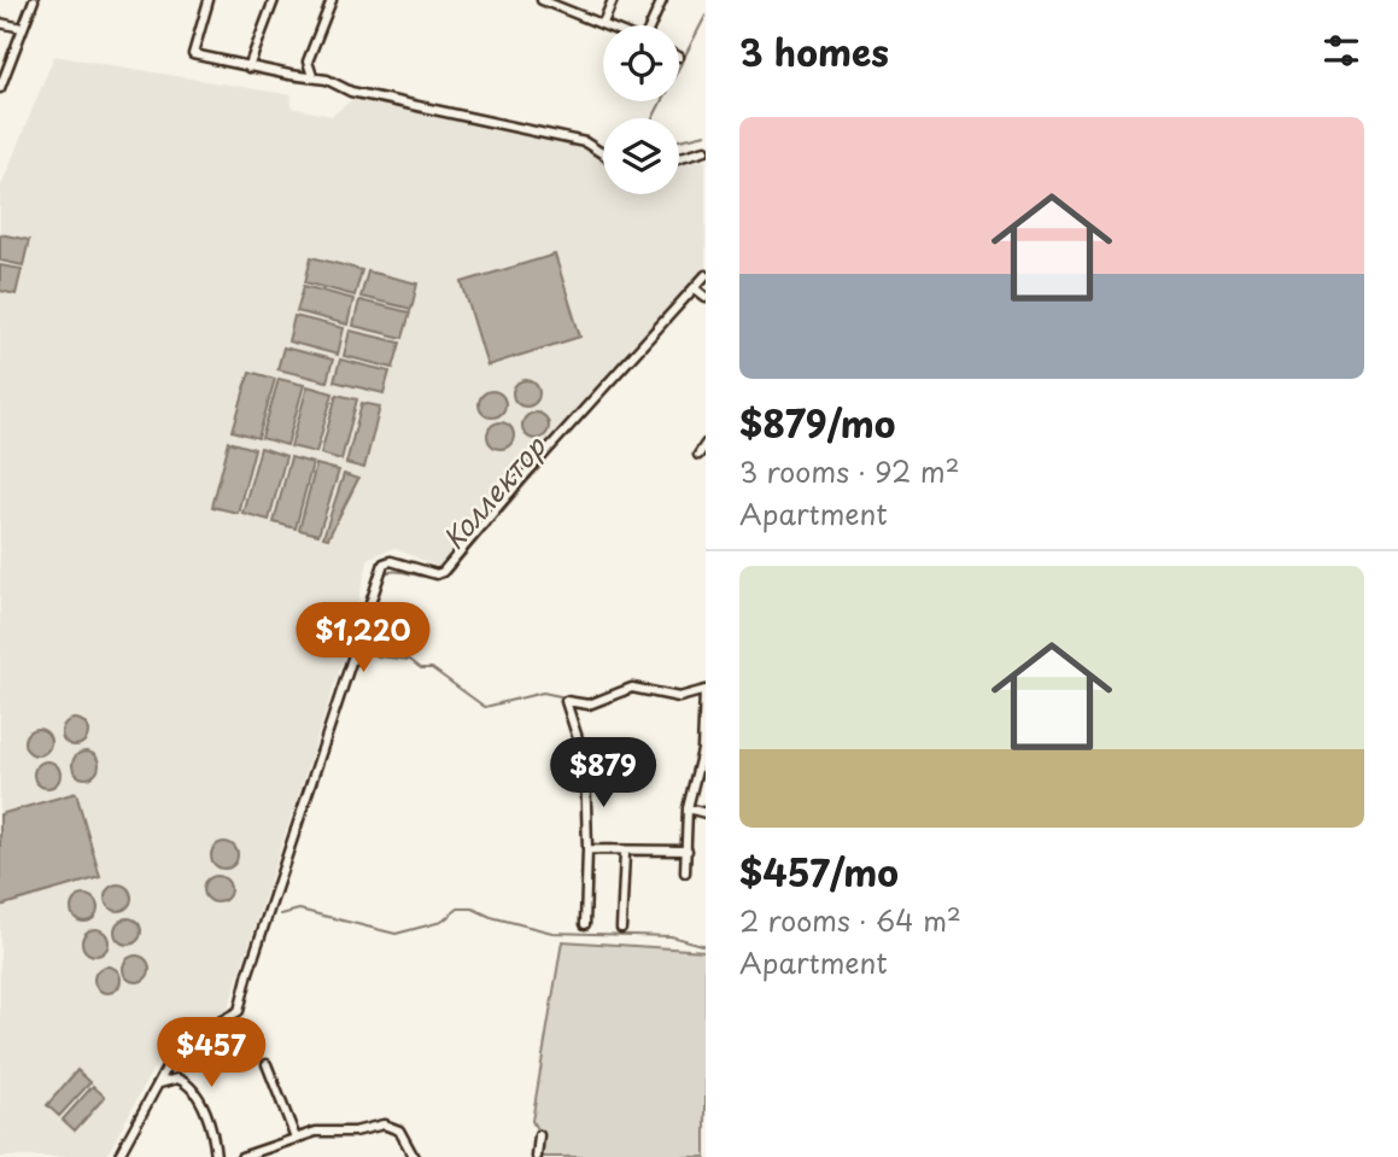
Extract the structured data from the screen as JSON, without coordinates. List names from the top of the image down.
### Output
{
  "water": ["Коллектор"],
  "page": {
    "heading": "3 homes",
    "list": [
      {
        "name": "$879/mo",
        "note": "3 rooms · 92 m² · Apartment"
      },
      {
        "name": "$457/mo",
        "note": "2 rooms · 64 m² · Apartment"
      }
    ],
    "price": ["$1,220", "$879", "$457"]
  }
}
